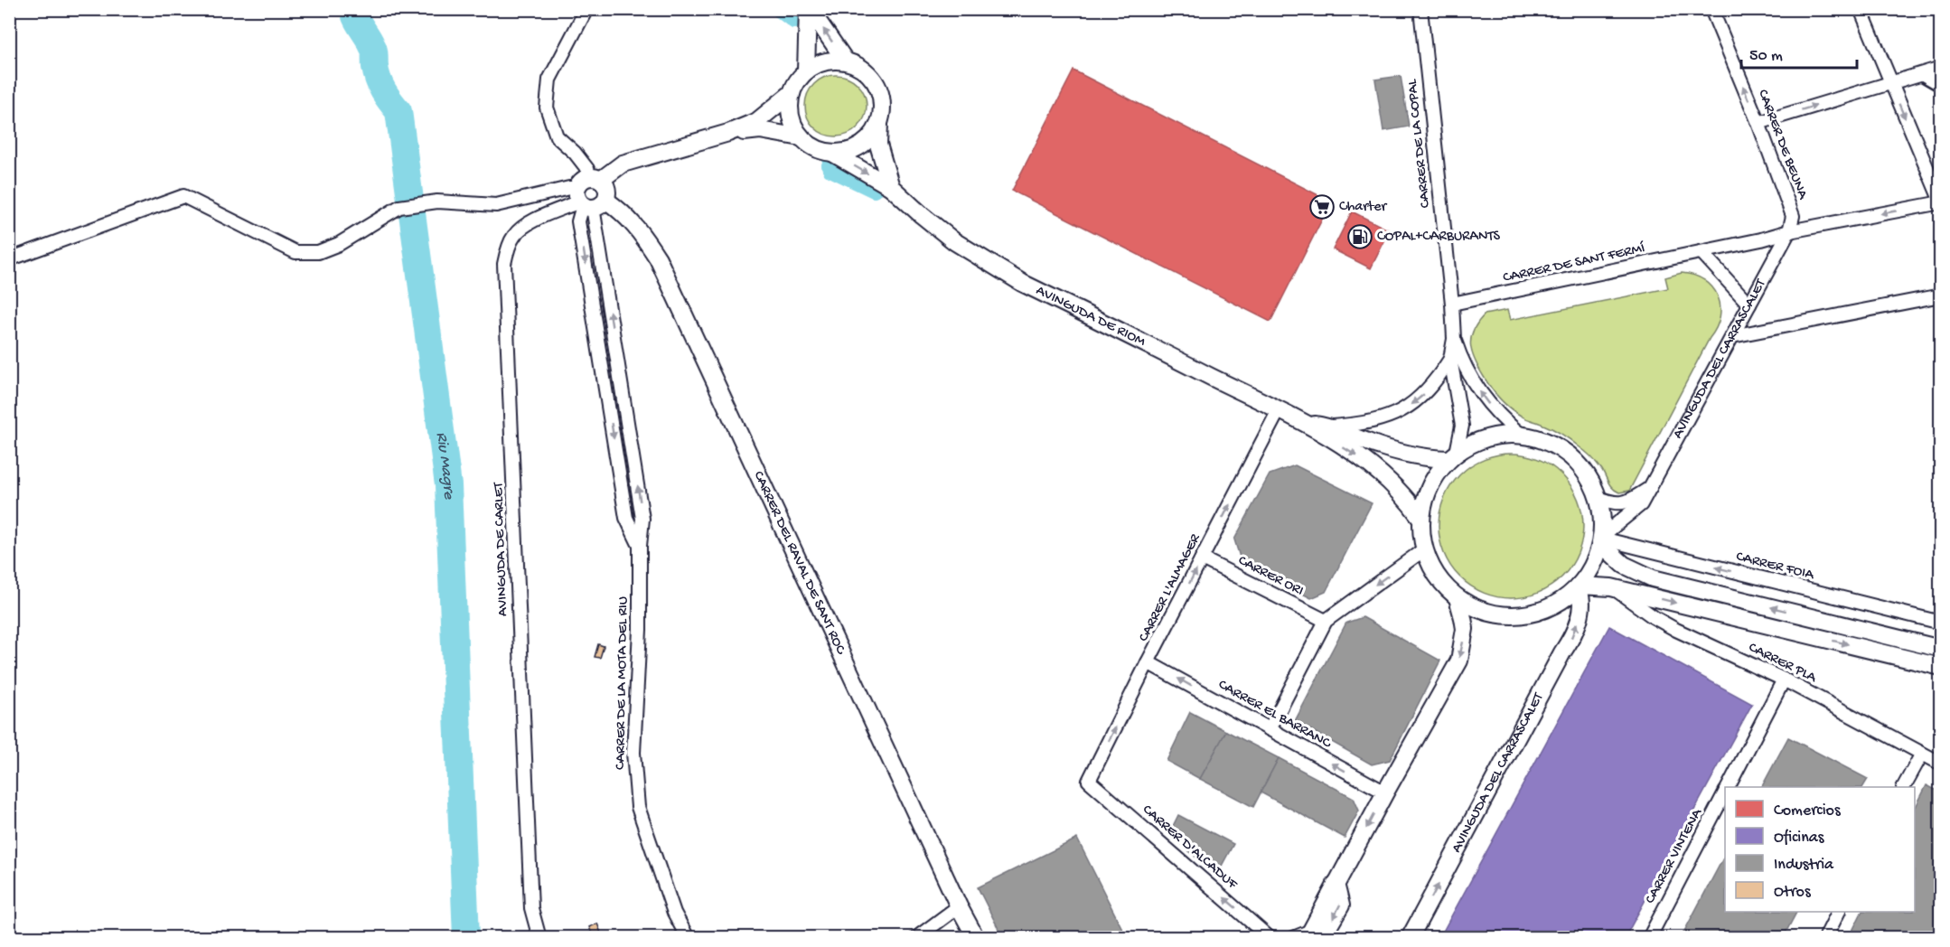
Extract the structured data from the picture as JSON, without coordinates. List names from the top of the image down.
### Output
{
  "streets": {
    "street": [
      "CARRER DE LA COPAL",
      "CARRER DE BEUNA",
      "CARRER DE SANT FERMÍ",
      "AVINGUDA DE RIOM",
      "AVINGUDA DEL CARRASCALET",
      "AVINGUDA DE CARLET",
      "CARRER DEL RAVAL DE SANT ROC",
      "CARRER FOIA",
      "CARRER ORI",
      "CARRER L'ALMAGER",
      "CARRER PLA",
      "CARRER DE LA MOTA DEL RIU",
      "CARRER EL BARRANC",
      "CARRER D'ALCADUF",
      "CARRER VINTENA"
    ]
  },
  "crossings": [
    ["CARRER DE LA COPAL", "CARRER DE SANT FERMÍ"],
    ["CARRER DE LA COPAL", "AVINGUDA DE RIOM"],
    ["CARRER DE LA COPAL", "AVINGUDA DEL CARRASCALET"],
    ["CARRER DE LA COPAL", "CARRER FOIA"],
    ["CARRER DE BEUNA", "CARRER DE SANT FERMÍ"],
    ["CARRER DE BEUNA", "AVINGUDA DEL CARRASCALET"],
    ["CARRER DE SANT FERMÍ", "AVINGUDA DEL CARRASCALET"],
    ["AVINGUDA DE RIOM", "AVINGUDA DEL CARRASCALET"],
    ["AVINGUDA DE RIOM", "CARRER FOIA"],
    ["AVINGUDA DE RIOM", "CARRER L'ALMAGER"],
    ["AVINGUDA DEL CARRASCALET", "CARRER FOIA"],
    ["AVINGUDA DE CARLET", "CARRER DEL RAVAL DE SANT ROC"],
    ["AVINGUDA DE CARLET", "CARRER DE LA MOTA DEL RIU"],
    ["CARRER DEL RAVAL DE SANT ROC", "CARRER DE LA MOTA DEL RIU"],
    ["CARRER ORI", "CARRER L'ALMAGER"],
    ["CARRER L'ALMAGER", "CARRER EL BARRANC"],
    ["CARRER L'ALMAGER", "CARRER D'ALCADUF"],
    ["CARRER PLA", "CARRER VINTENA"]
  ],
  "one_way": [
    "CARRER DE BEUNA",
    "CARRER L'ALMAGER",
    "CARRER EL BARRANC",
    "CARRER D'ALCADUF"
  ],
  "water": ["Riu Magre"],
  "places": {
    "supermarket": ["Charter"],
    "fuel station": ["COPAL+CARBURANTS"]
  },
  "legend": [
    "Comercios",
    "Oficinas",
    "Industria",
    "Otros"
  ],
  "scale_bar": "50 m"
}
